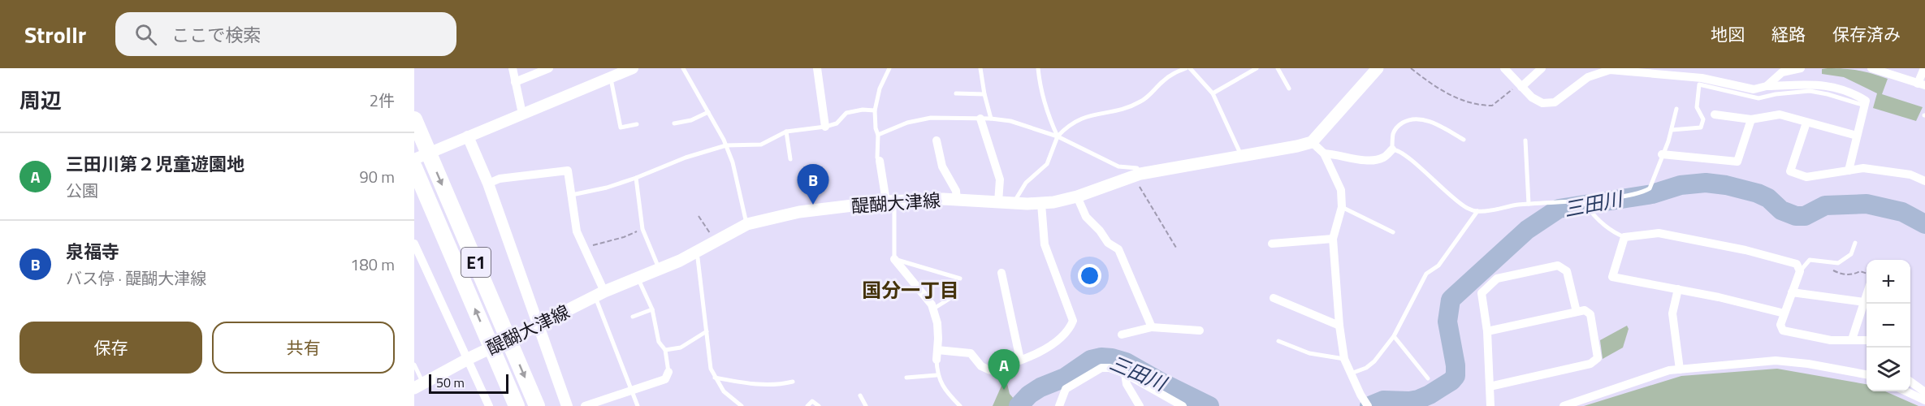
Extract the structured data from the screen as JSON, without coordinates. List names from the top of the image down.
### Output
{
  "streets": {
    "highway": ["E1"],
    "main road": ["醍醐大津線"]
  },
  "districts": ["国分一丁目"],
  "water": ["三田川"],
  "scale_bar": "50 m",
  "page": {
    "header": "Strollr",
    "search": "ここで検索",
    "nav": ["地図", "経路", "保存済み"],
    "heading": ["周辺", "2件"],
    "list": [
      {
        "mark": "A",
        "name": "三田川第２児童遊園地",
        "note": "公園",
        "value": "90 m"
      },
      {
        "mark": "B",
        "name": "泉福寺",
        "note": "バス停 · 醍醐大津線",
        "value": "180 m"
      }
    ],
    "pins": ["B", "A"],
    "map_buttons": ["+", "−"],
    "buttons": ["保存", "共有"],
    "scale": "50 m"
  }
}
